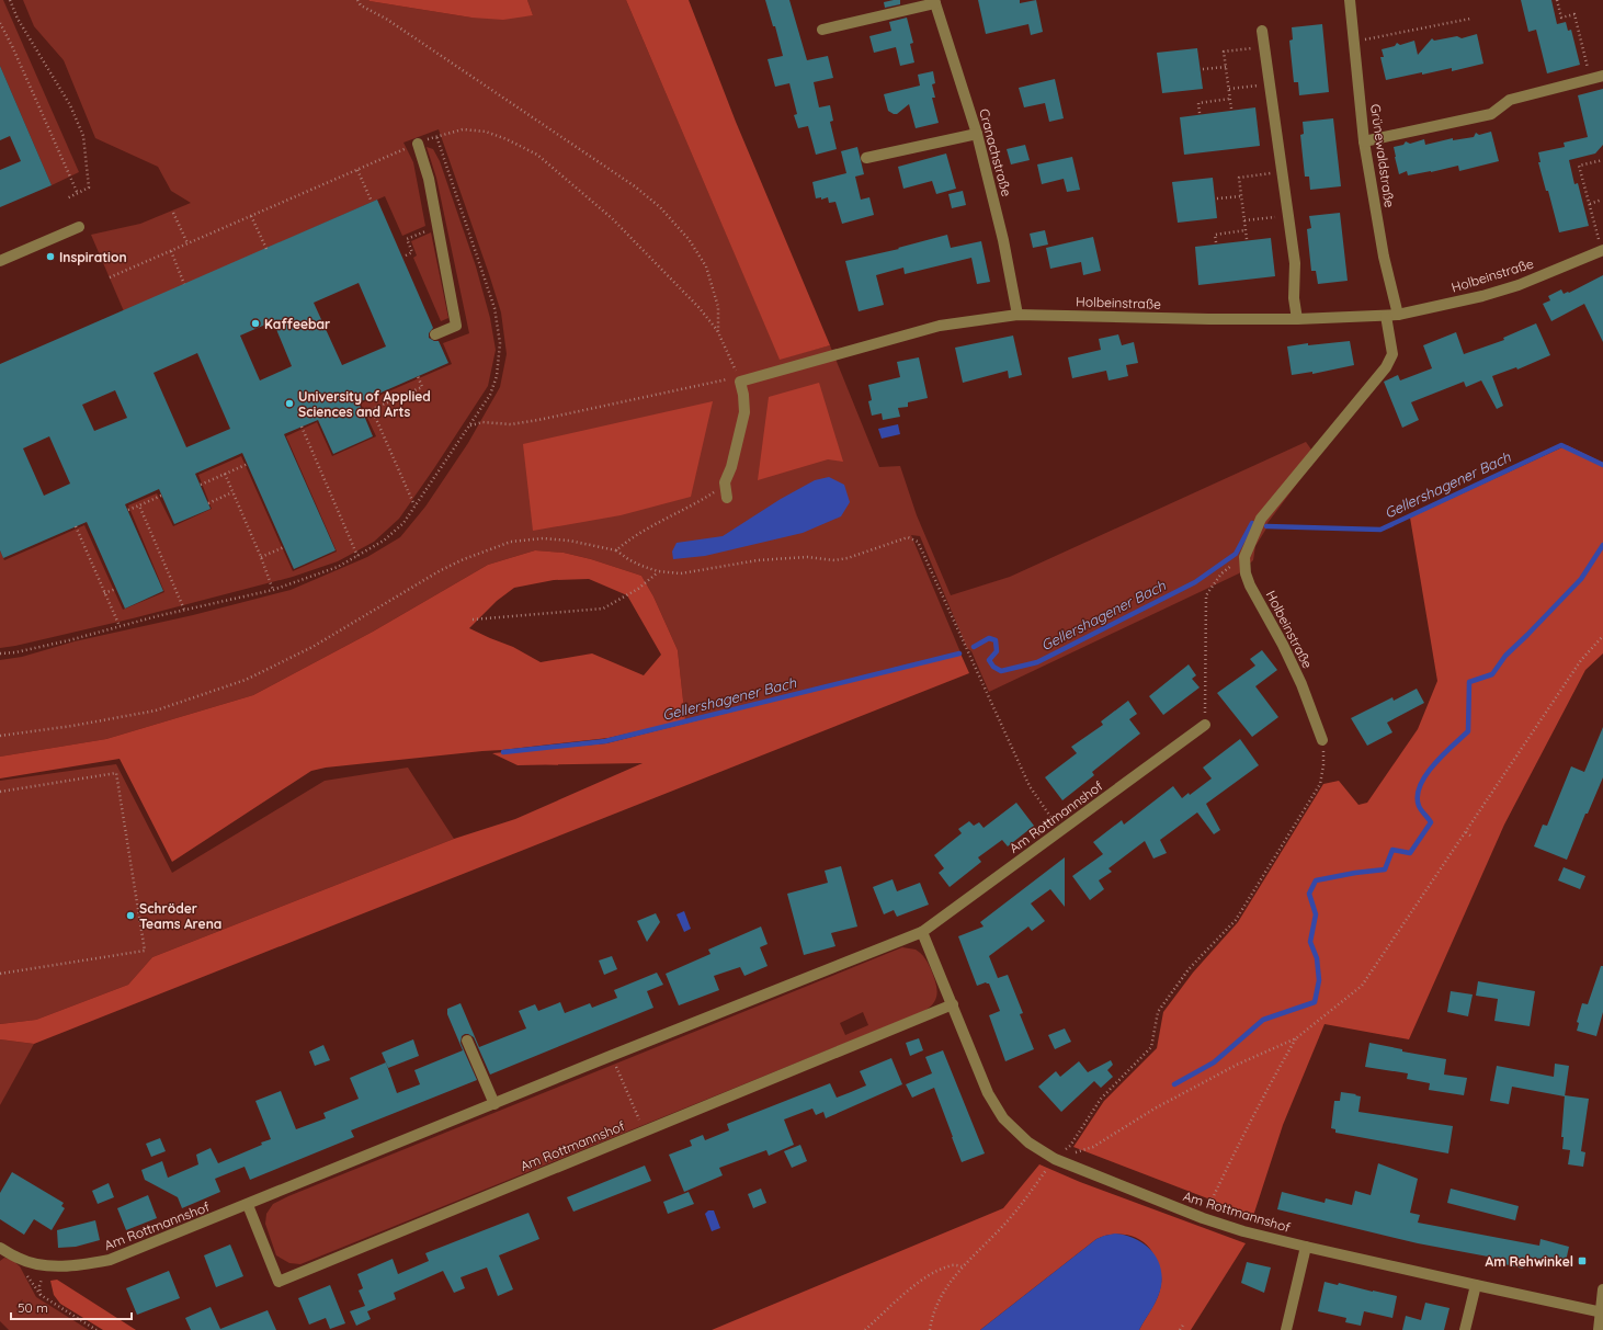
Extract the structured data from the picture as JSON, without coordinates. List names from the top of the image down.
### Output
{
  "streets": {
    "street": [
      "Cranachstraße",
      "Grünewaldstraße",
      "Holbeinstraße",
      "Am Rottmannshof"
    ]
  },
  "crossings": [
    ["Cranachstraße", "Holbeinstraße"],
    ["Grünewaldstraße", "Holbeinstraße"]
  ],
  "water": ["Gellershagener Bach"],
  "places": {
    "other": [
      "Inspiration",
      "Kaffeebar",
      "University of Applied Sciences and Arts",
      "Schröder Teams Arena"
    ],
    "transit": ["Am Rehwinkel"]
  },
  "scale_bar": "50 m"
}
